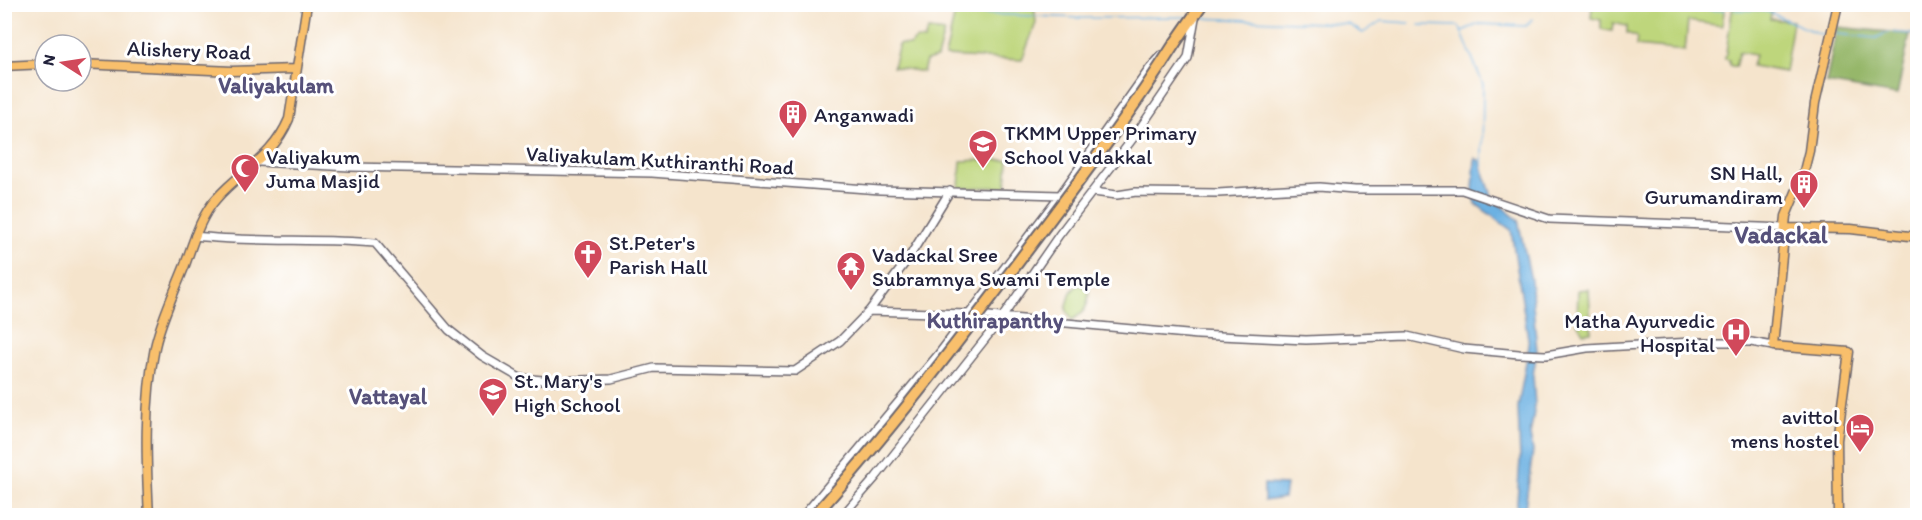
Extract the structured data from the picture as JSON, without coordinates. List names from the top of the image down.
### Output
{
  "streets": {
    "main road": ["Alishery Road"],
    "street": ["Valiyakulam Kuthiranthi Road"]
  },
  "districts": [
    "Valiyakulam",
    "Vadackal",
    "Kuthirapanthy",
    "Vattayal"
  ],
  "places": {
    "building": ["Anganwadi", "SN Hall, Gurumandiram"],
    "school or university": ["TKMM Upper Primary School Vadakkal", "St. Mary's High School"],
    "mosque": ["Valiyakum Juma Masjid"],
    "church": ["St.Peter's Parish Hall"],
    "temple": ["Vadackal Sree Subramnya Swami Temple"],
    "hospital": ["Matha Ayurvedic Hospital"],
    "hotel": ["avittol mens hostel"]
  },
  "north": "left"
}
